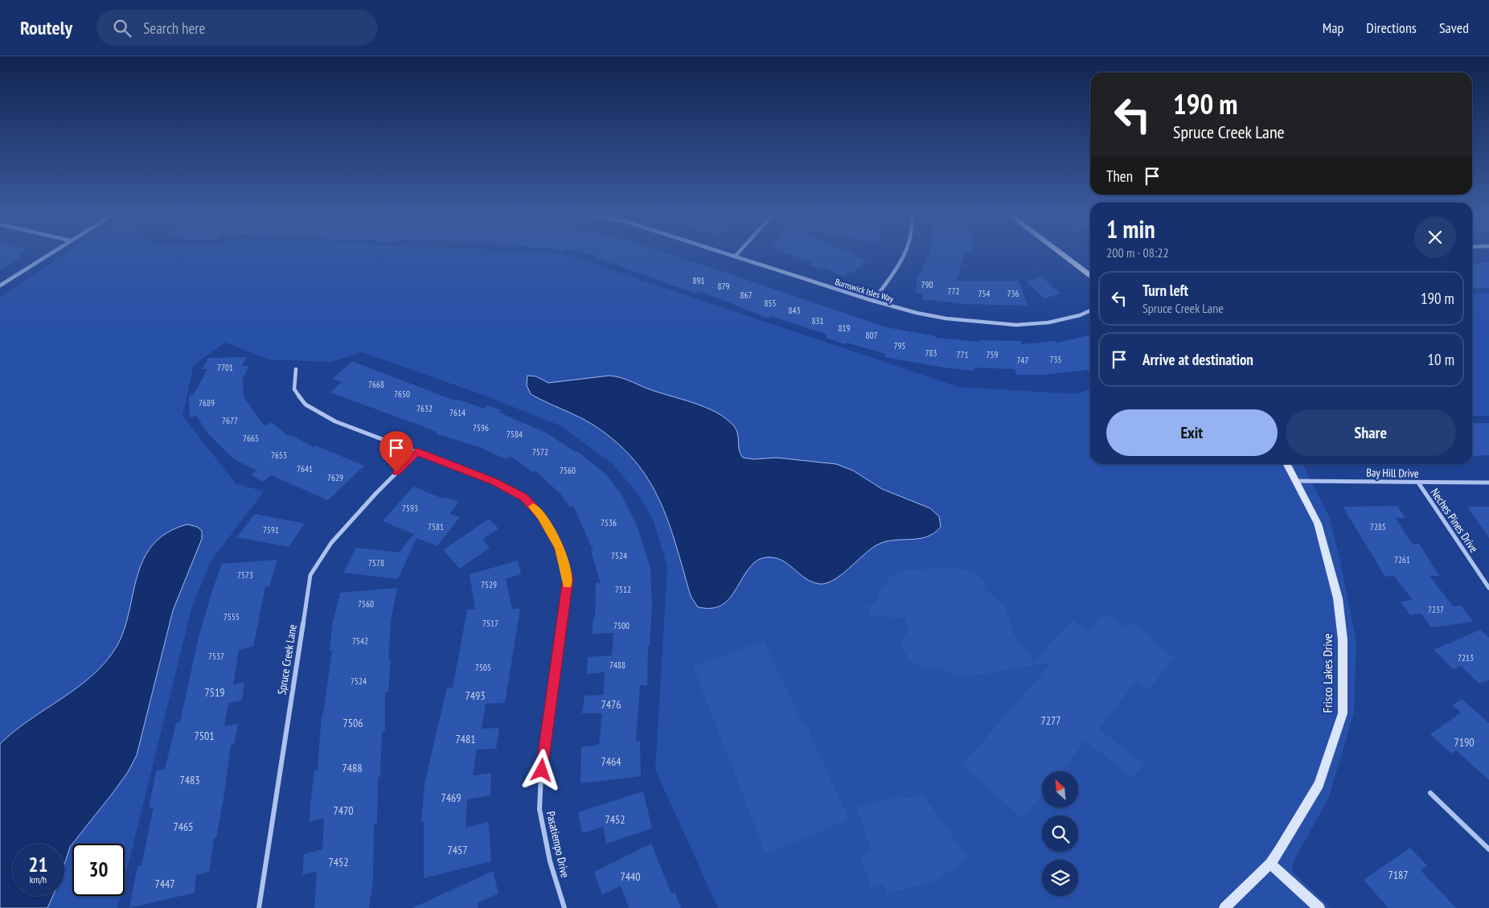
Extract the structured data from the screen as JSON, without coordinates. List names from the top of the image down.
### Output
{
  "streets": {
    "street": [
      "Burnswick Isles Way",
      "Bay Hill Drive",
      "Neches Pines Drive",
      "Spruce Creek Lane",
      "Frisco Lakes Drive",
      "Pasatiempo Drive"
    ]
  },
  "crossings": [
    ["Bay Hill Drive", "Neches Pines Drive"],
    ["Bay Hill Drive", "Frisco Lakes Drive"],
    ["Spruce Creek Lane", "Pasatiempo Drive"]
  ],
  "house_numbers": [
    "891",
    "790",
    "879",
    "772",
    "754",
    "736",
    "867",
    "855",
    "843",
    "831",
    "819",
    "807",
    "795",
    "783",
    "771",
    "759",
    "735",
    "747",
    "7701",
    "7668",
    "7650",
    "7689",
    "7632",
    "7614",
    "7677",
    "7596",
    "7584",
    "7665",
    "7572",
    "7653",
    "7641",
    "7560",
    "7629",
    "7593",
    "7536",
    "7581",
    "7285",
    "7591",
    "7524",
    "7261",
    "7578",
    "7573",
    "7529",
    "7512",
    "7560",
    "7237",
    "7555",
    "7517",
    "7500",
    "7542",
    "7537",
    "7213",
    "7488",
    "7505",
    "7524",
    "7519",
    "7493",
    "7476",
    "7277",
    "7506",
    "7501",
    "7481",
    "7190",
    "7464",
    "7488",
    "7483",
    "7469",
    "7470",
    "7452",
    "7465",
    "7457",
    "7452",
    "7187",
    "7440",
    "7447"
  ],
  "north": "top left",
  "page": {
    "header": "Routely",
    "search": "Search here",
    "nav": ["Map", "Directions", "Saved"],
    "turn": ["190 m", "Spruce Creek Lane"],
    "then": "Then",
    "heading": ["1 min", "200 m · 08:22"],
    "list": [
      {
        "name": "Turn left",
        "note": "Spruce Creek Lane",
        "value": "190 m"
      },
      {
        "name": "Arrive at destination",
        "value": "10 m"
      }
    ],
    "buttons": ["Exit", "Share"],
    "speed": "21 km/h",
    "limit": "30"
  }
}
